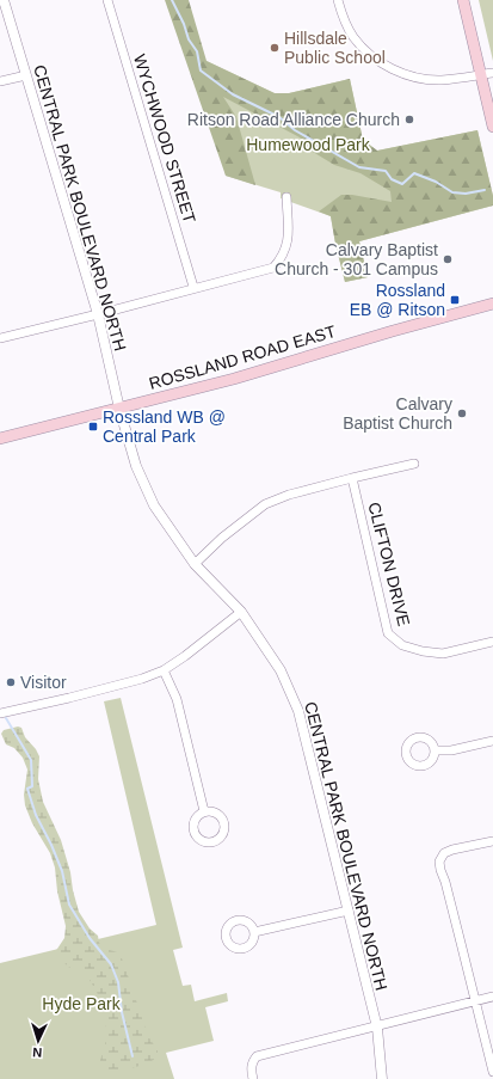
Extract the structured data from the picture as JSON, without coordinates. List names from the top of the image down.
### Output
{
  "streets": {
    "main road": ["ROSSLAND ROAD EAST"],
    "street": ["WYCHWOOD STREET", "CENTRAL PARK BOULEVARD NORTH", "CLIFTON DRIVE"]
  },
  "crossings": [
    ["CENTRAL PARK BOULEVARD NORTH", "ROSSLAND ROAD EAST"]
  ],
  "parks": ["Humewood Park", "Hyde Park"],
  "places": {
    "other": [
      "Hillsdale Public School",
      "Ritson Road Alliance Church",
      "Calvary Baptist Church - 301 Campus",
      "Calvary Baptist Church",
      "Visitor"
    ],
    "transit": ["Rossland EB @ Ritson", "Rossland WB @ Central Park"]
  },
  "north": "bottom"
}
